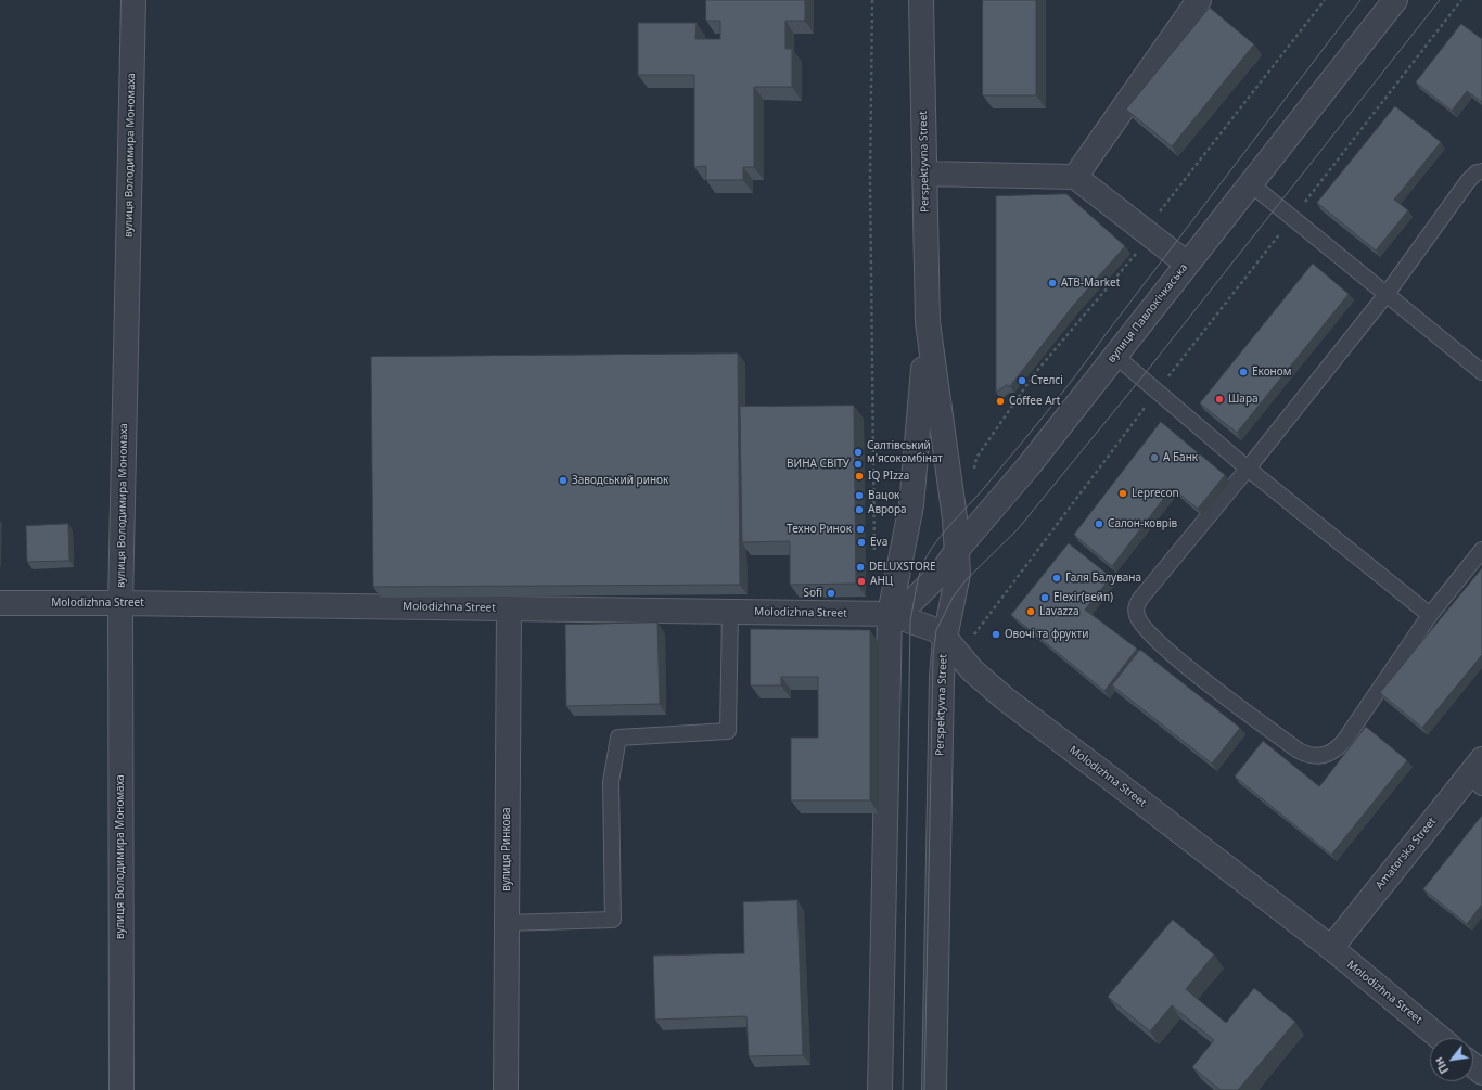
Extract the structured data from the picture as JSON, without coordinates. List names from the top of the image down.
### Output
{
  "streets": {
    "street": [
      "вулиця Володимира Мономаха",
      "Perspektyvna Street",
      "вулиця Павлокічкаська",
      "Molodizhna Street",
      "вулиця Ринкова",
      "Amatorska Street"
    ]
  },
  "crossings": [
    ["вулиця Володимира Мономаха", "Molodizhna Street"],
    ["Perspektyvna Street", "вулиця Павлокічкаська"],
    ["Perspektyvna Street", "Molodizhna Street"],
    ["вулиця Павлокічкаська", "Molodizhna Street"],
    ["Molodizhna Street", "вулиця Ринкова"],
    ["Molodizhna Street", "Amatorska Street"]
  ],
  "places": [
    "ATB-Market",
    "Економ",
    "Стелсі",
    "Шара",
    "Coffee Art",
    "Салтівський м'ясокомбінат",
    "А Банк",
    "ВИНА СВІТУ",
    "IQ PIzza",
    "Заводський ринок",
    "Leprecon",
    "Вацок",
    "Аврора",
    "Салон-коврів",
    "Техно Ринок",
    "Eva",
    "DELUXSTORE",
    "Галя Балувана",
    "АНЦ",
    "Sofi",
    "Elexir(вейп)",
    "Lavazza",
    "Овочі та фрукти"
  ],
  "north": "bottom left"
}
